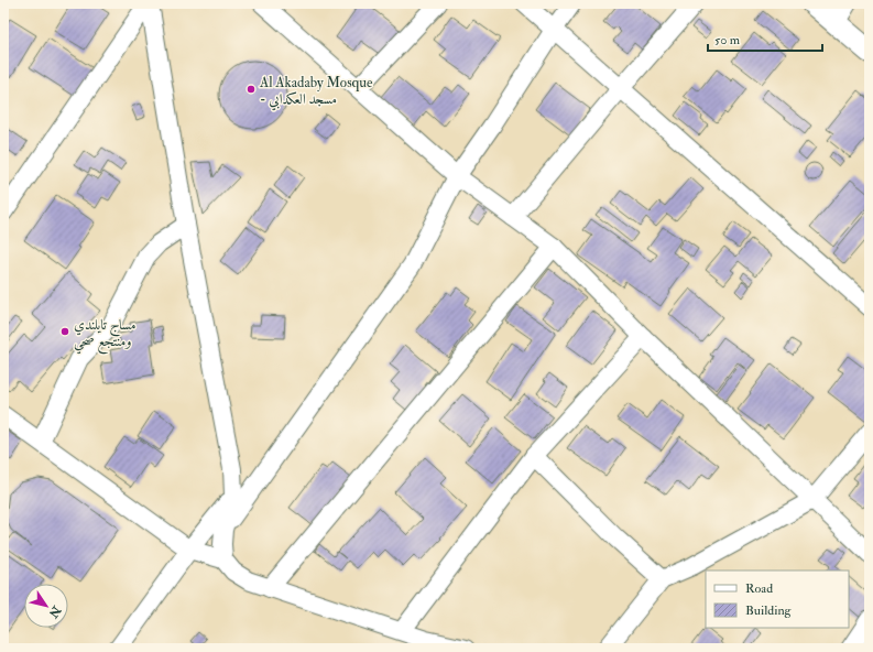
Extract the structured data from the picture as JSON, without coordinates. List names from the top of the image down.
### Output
{
  "places": ["Al Akadaby Mosque - مسجد العكدابي", "مساج تايلندي ومنتجع صحي"],
  "legend": ["Road", "Building"],
  "scale_bar": "50 m",
  "north": "bottom right"
}
